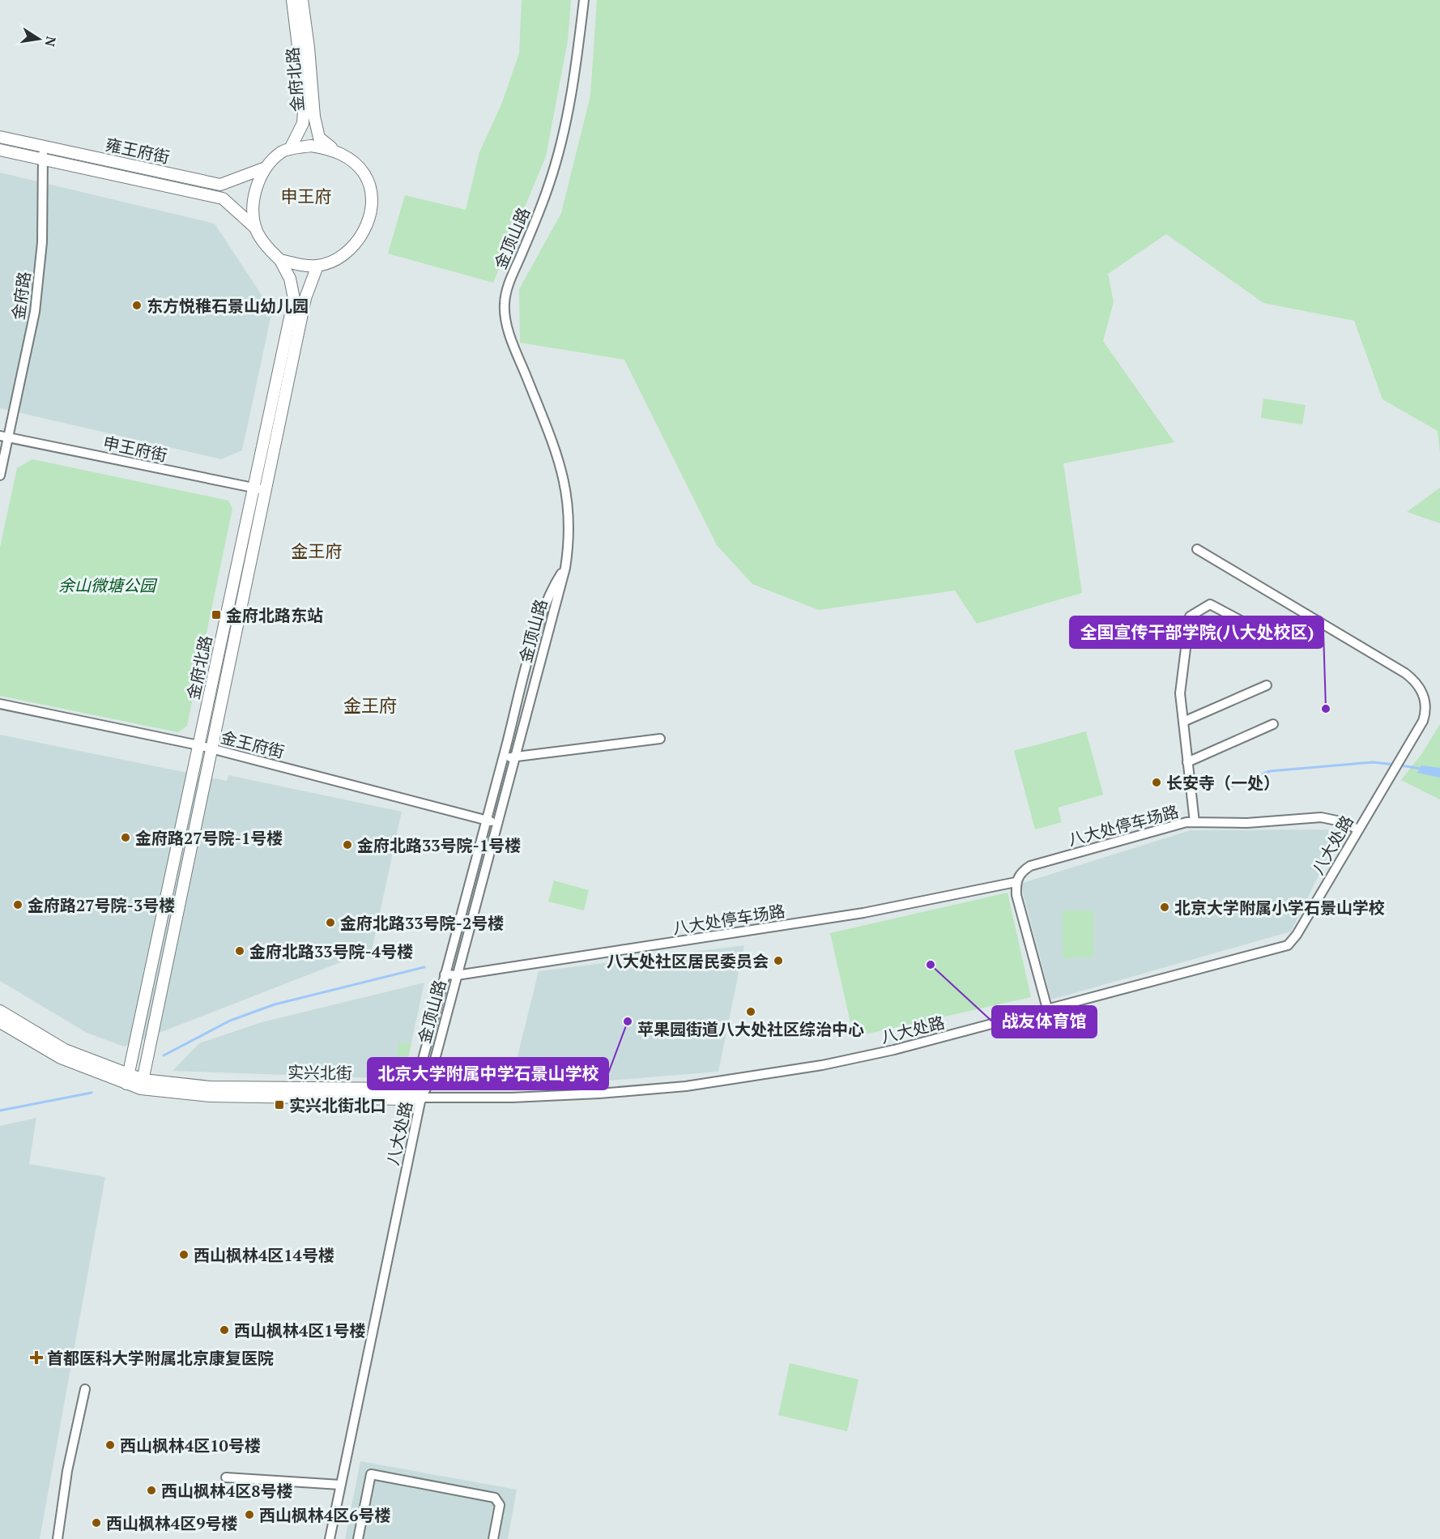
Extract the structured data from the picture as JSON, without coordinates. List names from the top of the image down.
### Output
{
  "streets": {
    "main road": ["金府北路", "雍王府街", "实兴北街"],
    "street": [
      "金顶山路",
      "金府路",
      "申王府街",
      "金王府街",
      "八大处停车场路",
      "八大处路"
    ]
  },
  "crossings": [
    ["金府北路", "雍王府街"],
    ["金府北路", "申王府街"],
    ["金府北路", "金王府街"],
    ["金府北路", "实兴北街"],
    ["雍王府街", "金府路"],
    ["金顶山路", "金王府街"],
    ["金顶山路", "八大处停车场路"],
    ["金顶山路", "八大处路"],
    ["金顶山路", "实兴北街"],
    ["金府路", "申王府街"],
    ["八大处停车场路", "八大处路"],
    ["八大处路", "实兴北街"]
  ],
  "districts": ["申王府", "金王府", "金王府"],
  "parks": ["余山微塘公园"],
  "places": {
    "other": [
      "东方悦稚石景山幼儿园",
      "全国宣传干部学院(八大处校区)",
      "长安寺（一处）",
      "金府路27号院-1号楼",
      "金府北路33号院-1号楼",
      "金府路27号院-3号楼",
      "北京大学附属小学石景山学校",
      "金府北路33号院-2号楼",
      "金府北路33号院-4号楼",
      "八大处社区居民委员会",
      "战友体育馆",
      "苹果园街道八大处社区综治中心",
      "北京大学附属中学石景山学校",
      "西山枫林4区14号楼",
      "西山枫林4区1号楼",
      "西山枫林4区10号楼",
      "西山枫林4区8号楼",
      "西山枫林4区6号楼",
      "西山枫林4区9号楼"
    ],
    "transit": ["金府北路东站", "实兴北街北口"],
    "health": ["首都医科大学附属北京康复医院"]
  },
  "north": "right"
}
